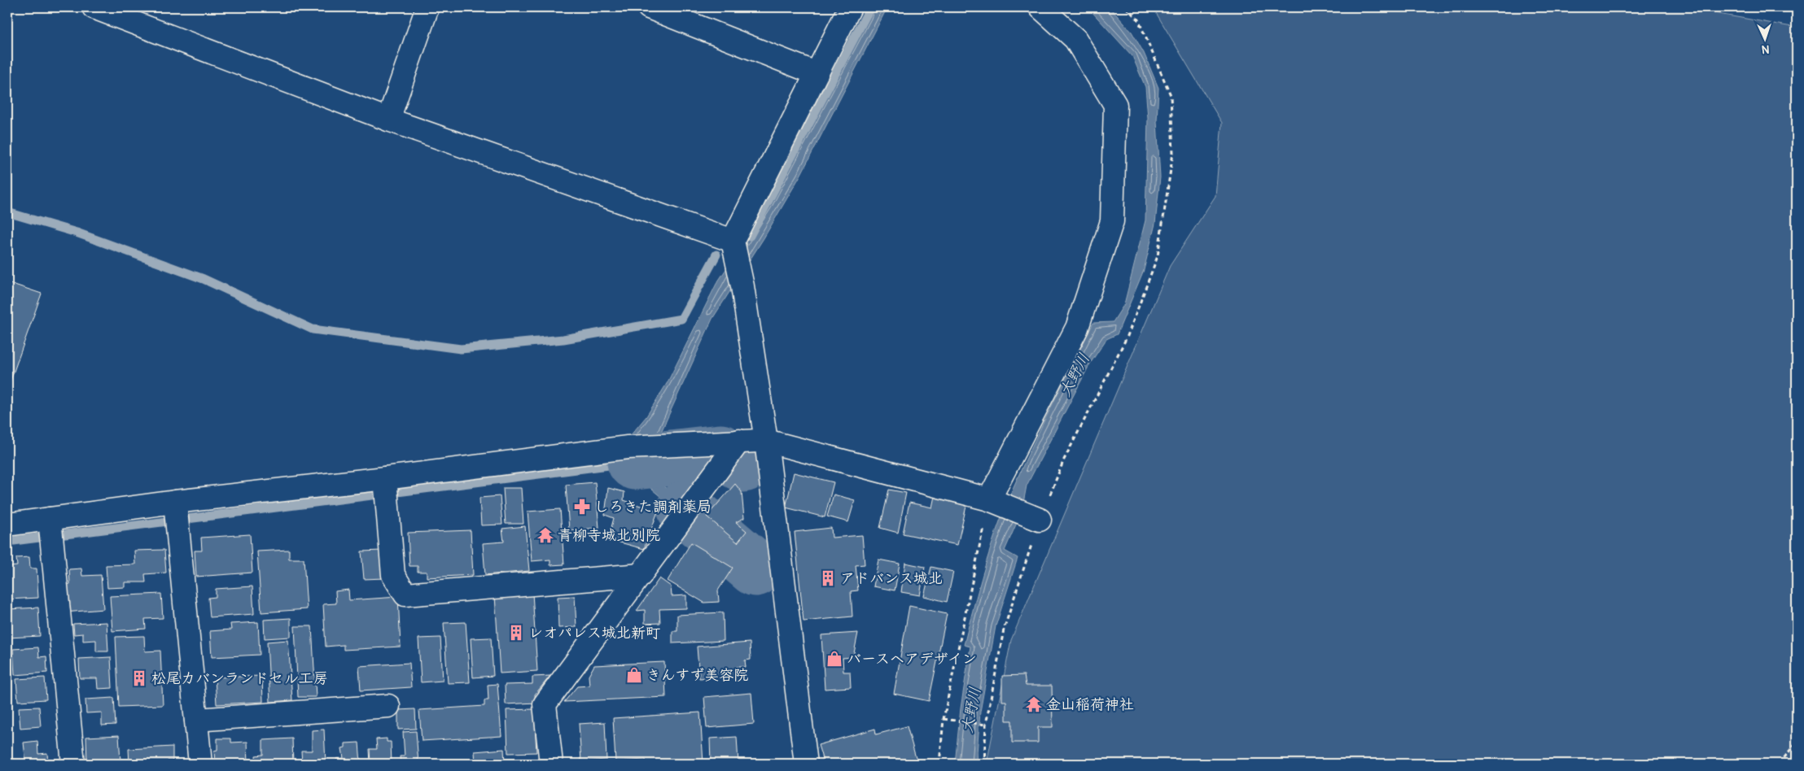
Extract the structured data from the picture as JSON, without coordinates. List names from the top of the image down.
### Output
{
  "water": ["大野川"],
  "places": {
    "pharmacy": ["しろきた調剤薬局"],
    "temple": ["青柳寺城北別院", "金山稲荷神社"],
    "building": ["アドバンス城北", "レオパレス城北新町", "松尾カバンランドセル工房"],
    "shop": ["バースヘアデザイン", "きんすず美容院"]
  },
  "north": "bottom"
}
